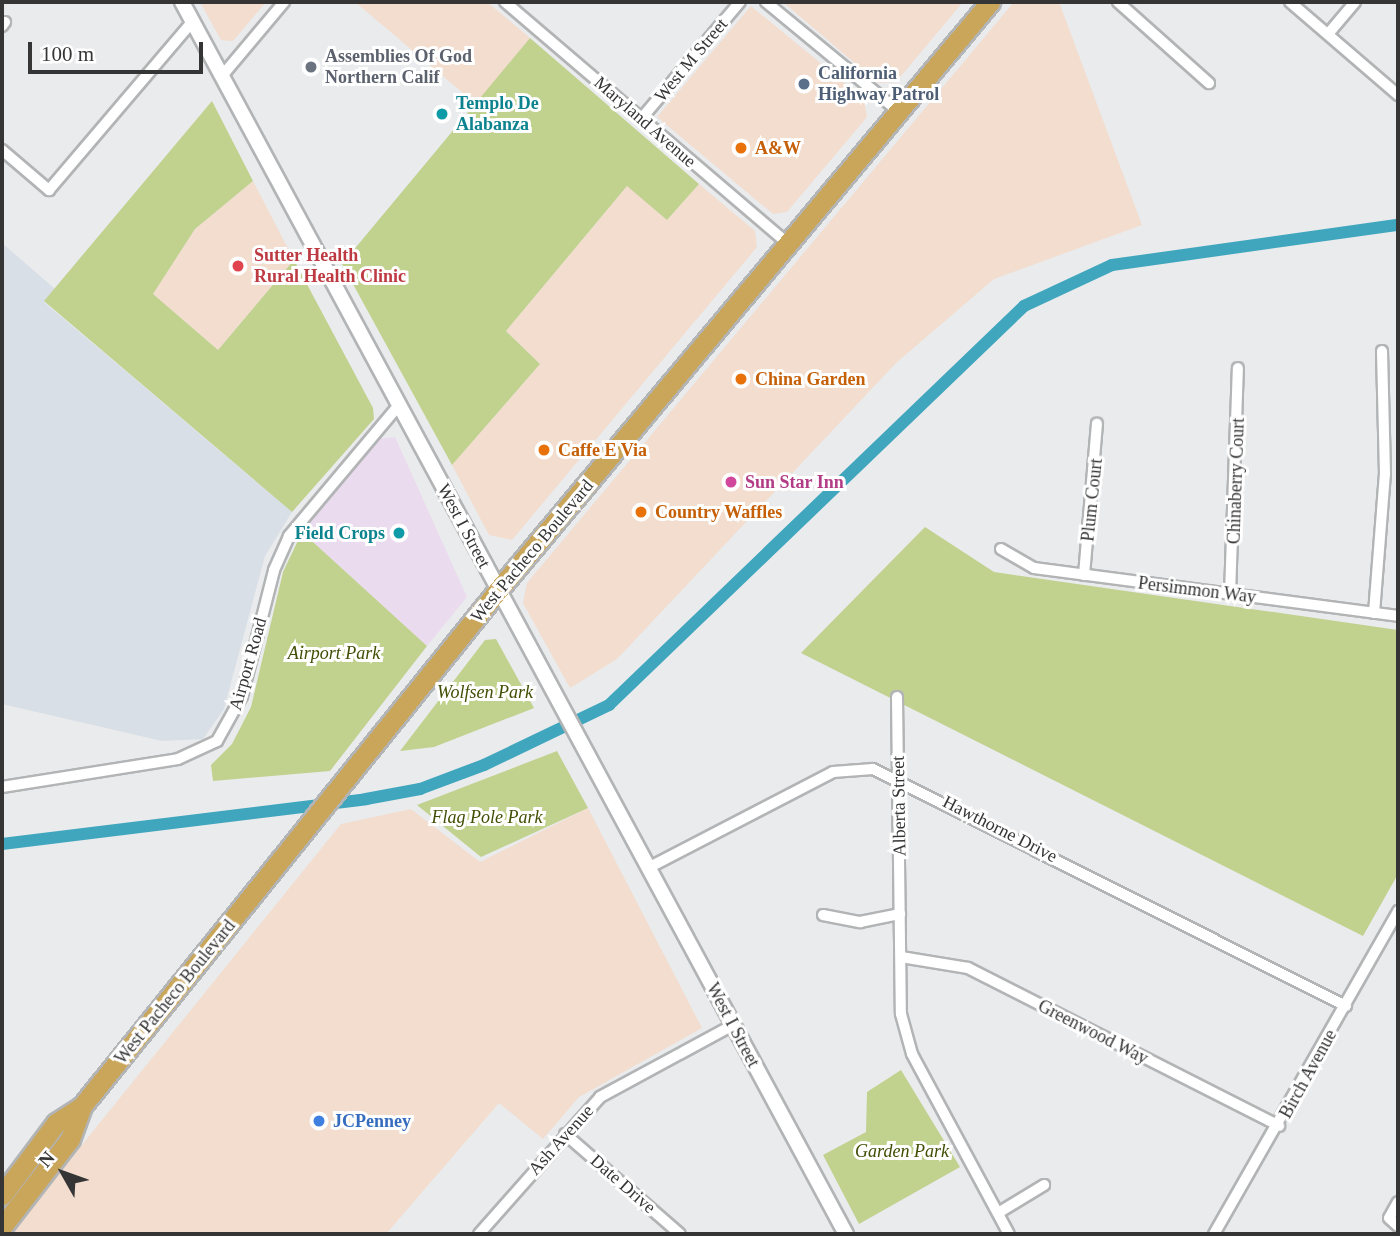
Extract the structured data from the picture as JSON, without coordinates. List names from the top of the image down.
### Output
{
  "streets": {
    "highway": ["West Pacheco Boulevard"],
    "street": [
      "West M Street",
      "Maryland Avenue",
      "Chinaberry Court",
      "Plum Court",
      "West I Street",
      "Persimmon Way",
      "Airport Road",
      "Alberta Street",
      "Hawthorne Drive",
      "Greenwood Way",
      "Birch Avenue",
      "Ash Avenue",
      "Date Drive"
    ]
  },
  "crossings": [
    ["West M Street", "Maryland Avenue"],
    ["Maryland Avenue", "West Pacheco Boulevard"],
    ["Chinaberry Court", "Persimmon Way"],
    ["Plum Court", "Persimmon Way"],
    ["West I Street", "West Pacheco Boulevard"],
    ["West I Street", "Airport Road"],
    ["West I Street", "Hawthorne Drive"],
    ["West I Street", "Ash Avenue"],
    ["Alberta Street", "Hawthorne Drive"],
    ["Alberta Street", "Greenwood Way"],
    ["Hawthorne Drive", "Birch Avenue"],
    ["Greenwood Way", "Birch Avenue"],
    ["Ash Avenue", "Date Drive"]
  ],
  "parks": [
    "Airport Park",
    "Wolfsen Park",
    "Flag Pole Park",
    "Garden Park"
  ],
  "places": [
    "Assemblies Of God Northern Calif",
    "California Highway Patrol",
    "Templo De Alabanza",
    "A&W",
    "Sutter Health Rural Health Clinic",
    "China Garden",
    "Caffe E Via",
    "Sun Star Inn",
    "Country Waffles",
    "Field Crops",
    "JCPenney"
  ],
  "scale_bar": "100 m",
  "north": "top left"
}
